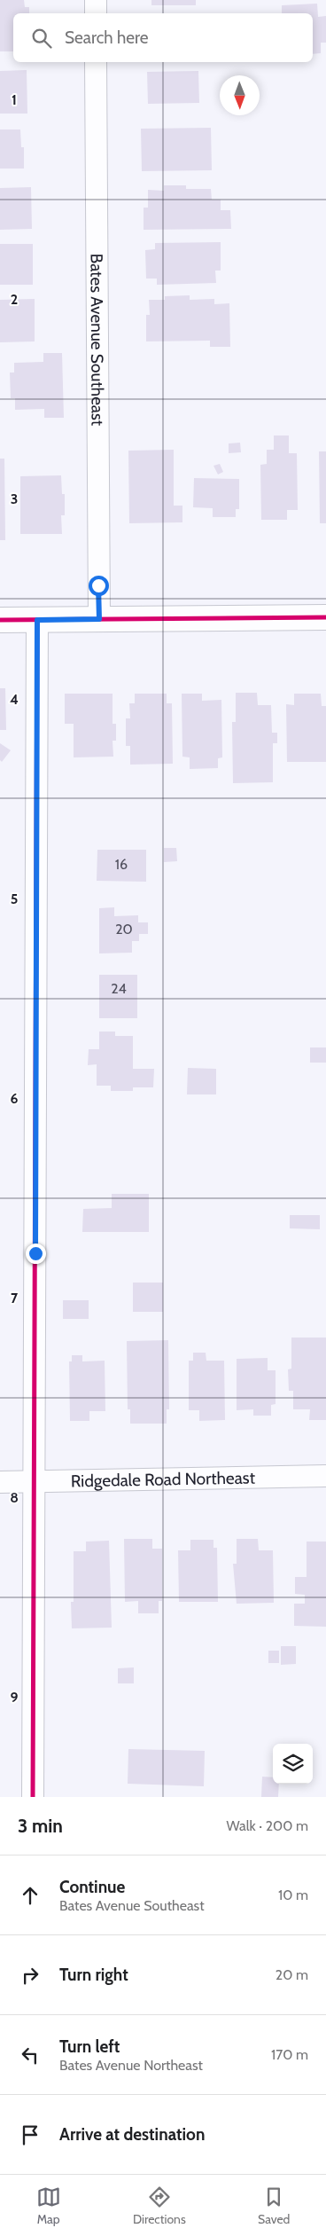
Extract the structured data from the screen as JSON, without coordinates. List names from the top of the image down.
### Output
{
  "streets": {
    "street": ["Bates Avenue Southeast", "Ridgedale Road Northeast"]
  },
  "house_numbers": ["16", "20", "24"],
  "north": "bottom",
  "page": {
    "search": "Search here",
    "heading": ["3 min", "Walk · 200 m"],
    "list": [
      ["Continue", "Bates Avenue Southeast", "10 m"],
      ["Turn right", "20 m"],
      ["Turn left", "Bates Avenue Northeast", "170 m"],
      "Arrive at destination"
    ],
    "nav": ["Map", "Directions", "Saved"]
  },
  "grid": {
    "rows": [
      "1",
      "2",
      "3",
      "4",
      "5",
      "6",
      "7",
      "8",
      "9"
    ]
  }
}
